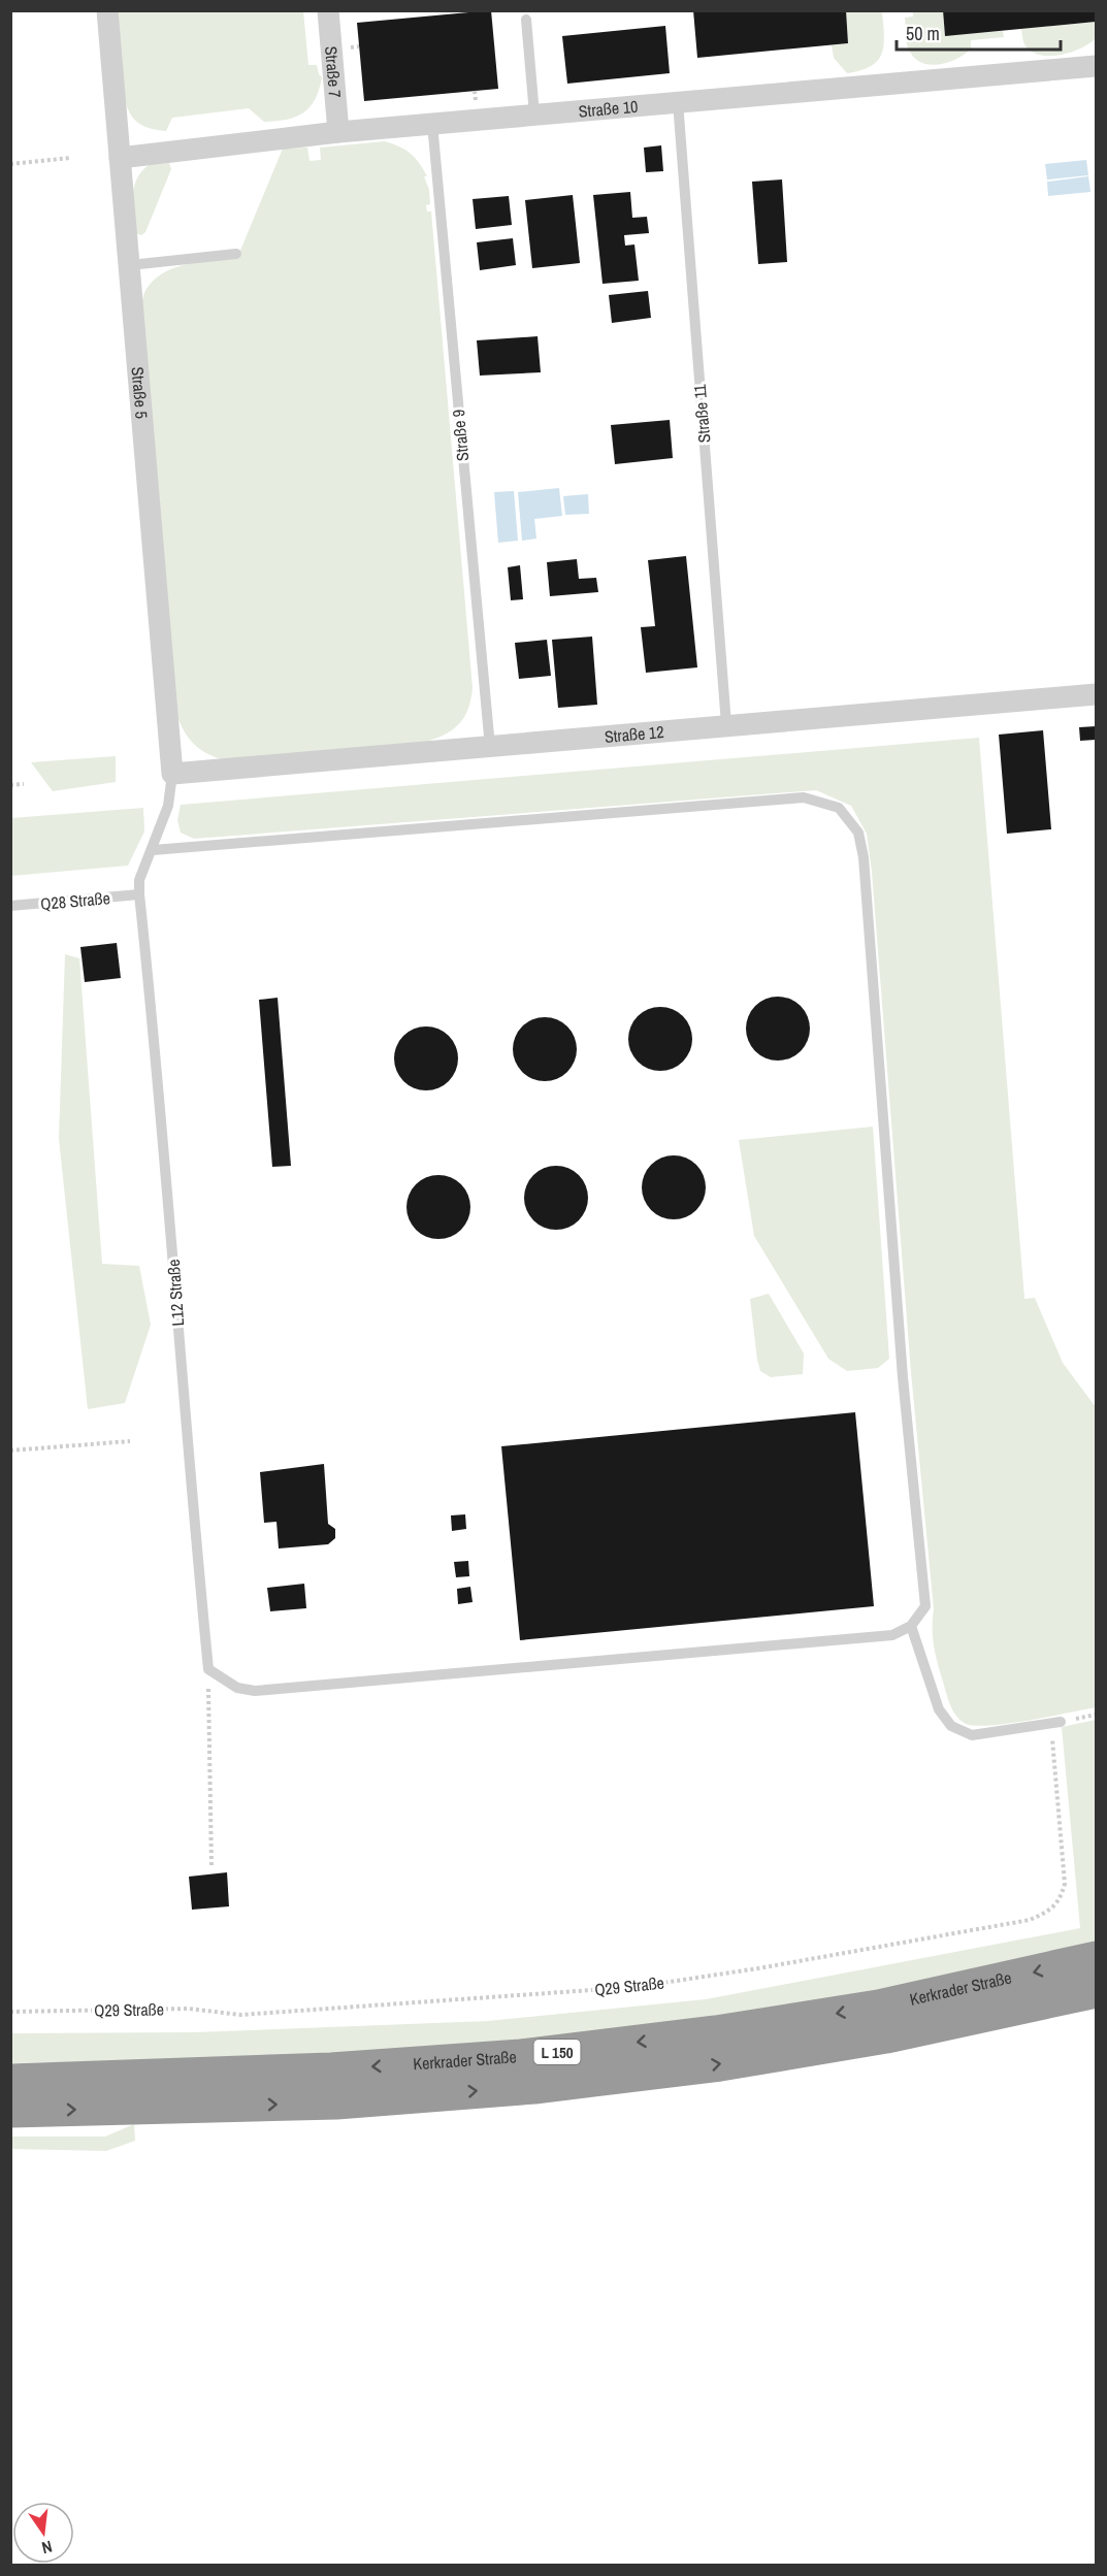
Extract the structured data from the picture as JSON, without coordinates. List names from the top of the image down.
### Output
{
  "streets": {
    "highway": ["Kerkrader Straße", "L 150"],
    "street": [
      "Straße 7",
      "Straße 10",
      "Straße 5",
      "Straße 12"
    ],
    "lane": [
      "Straße 11",
      "Straße 9",
      "Q28 Straße",
      "L12 Straße"
    ],
    "path": ["Q29 Straße"]
  },
  "crossings": [
    ["Straße 7", "Straße 10"],
    ["Straße 10", "Straße 5"],
    ["Straße 10", "Straße 11"],
    ["Straße 10", "Straße 9"],
    ["Straße 5", "Straße 12"],
    ["Straße 5", "L12 Straße"],
    ["Straße 11", "Straße 12"],
    ["Straße 9", "Straße 12"],
    ["Straße 12", "L12 Straße"],
    ["Q28 Straße", "L12 Straße"]
  ],
  "scale_bar": "50 m",
  "north": "bottom"
}
